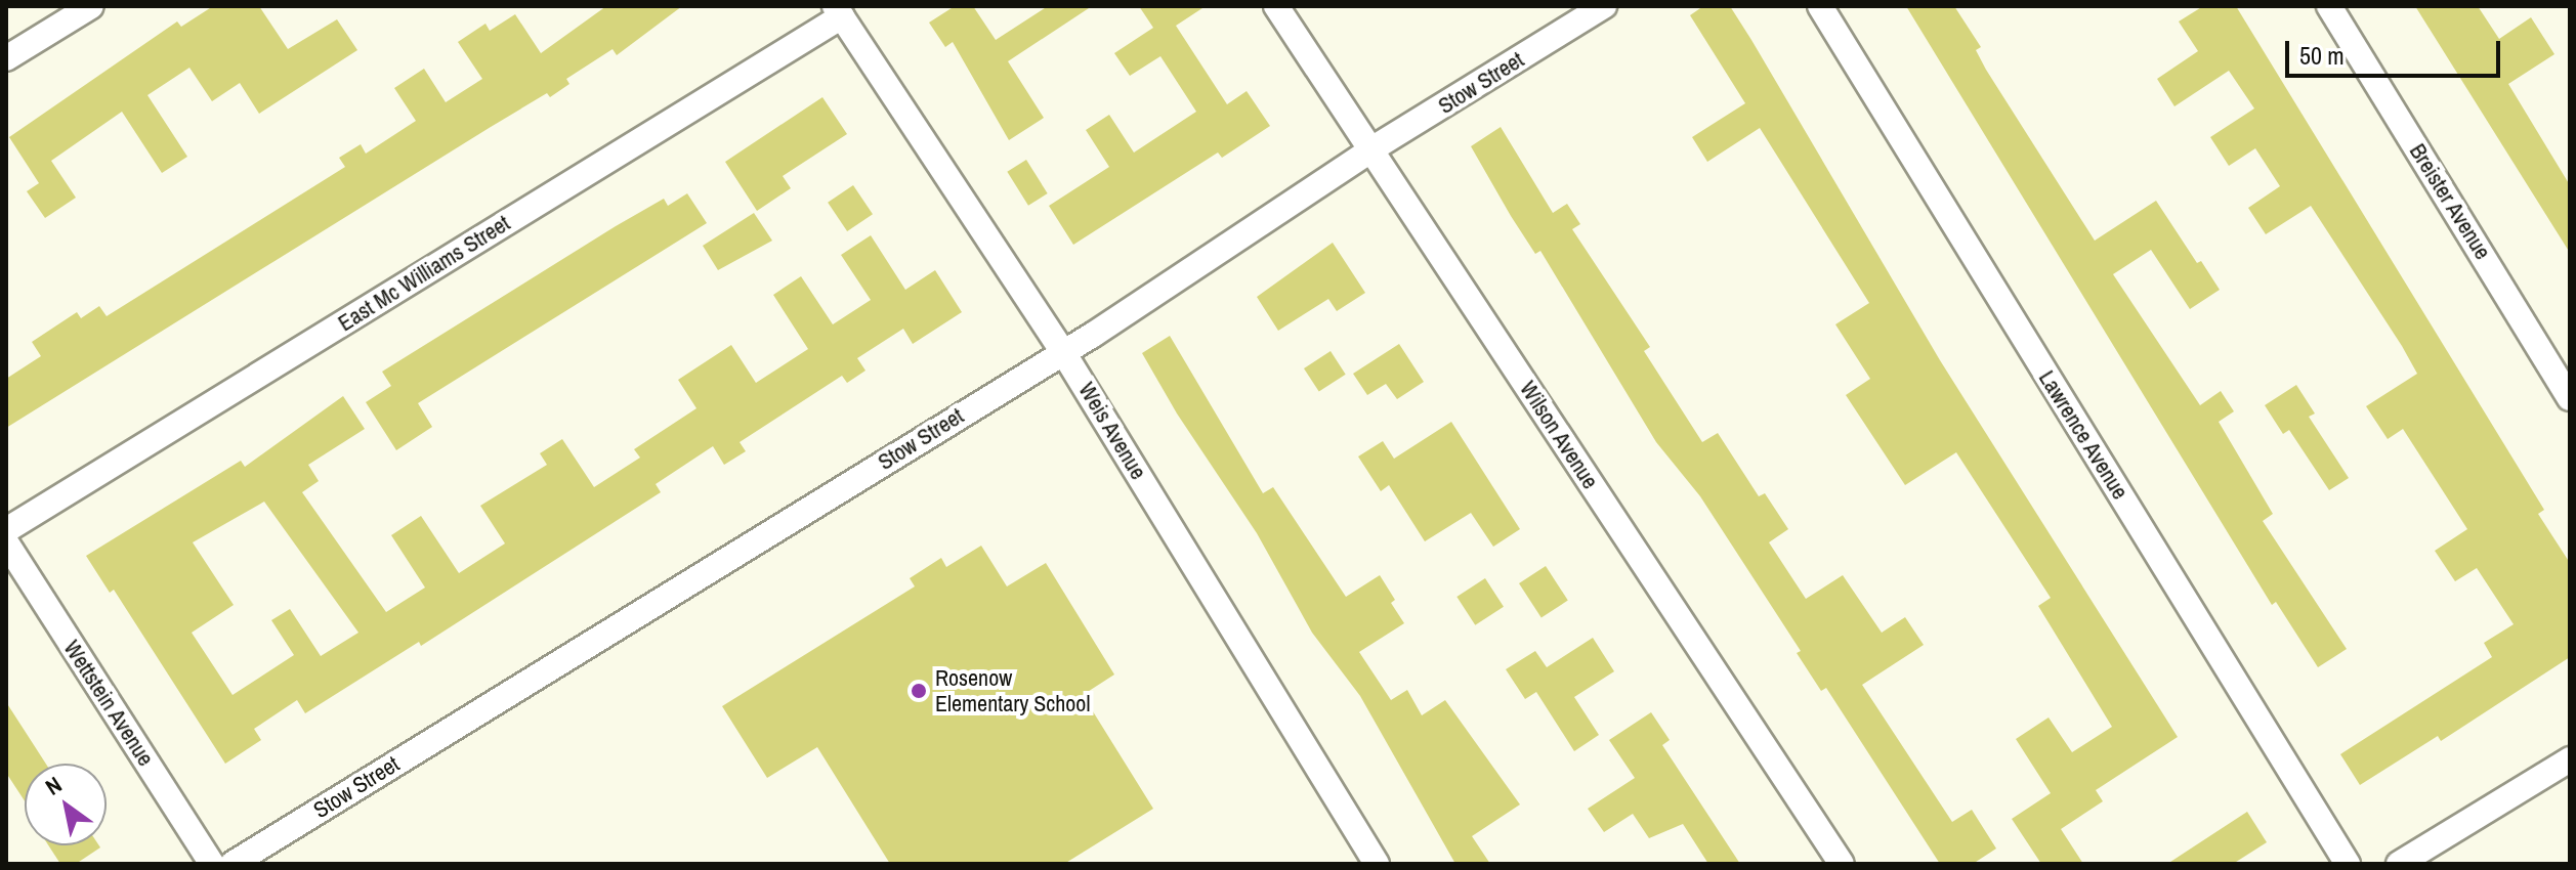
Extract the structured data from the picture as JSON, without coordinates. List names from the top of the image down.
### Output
{
  "streets": {
    "street": [
      "Stow Street",
      "Breister Avenue",
      "East Mc Williams Street",
      "Weis Avenue",
      "Wilson Avenue",
      "Lawrence Avenue",
      "Wettstein Avenue"
    ]
  },
  "crossings": [
    ["Stow Street", "Weis Avenue"],
    ["Stow Street", "Wilson Avenue"],
    ["East Mc Williams Street", "Weis Avenue"]
  ],
  "places": ["Rosenow Elementary School"],
  "scale_bar": "50 m",
  "north": "top left"
}
